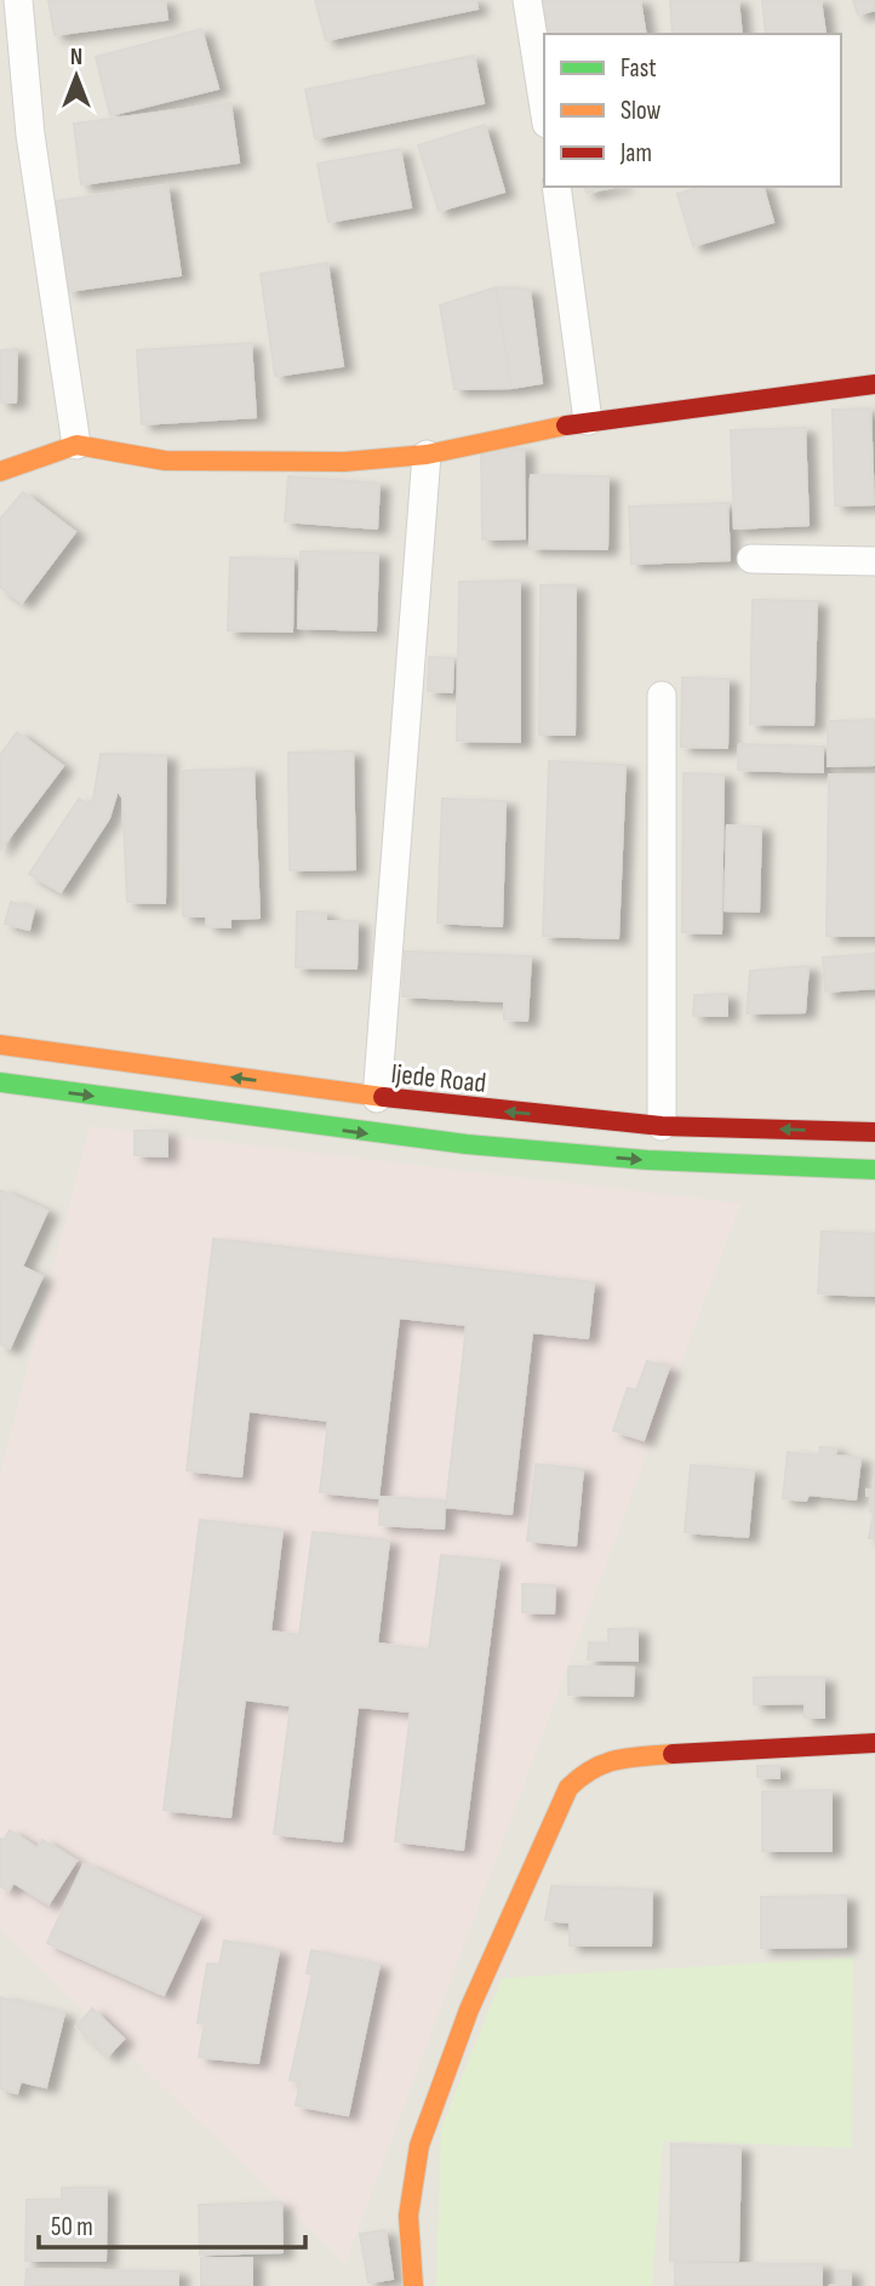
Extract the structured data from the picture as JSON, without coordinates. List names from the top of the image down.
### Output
{
  "streets": {
    "main road": ["Ijede Road"]
  },
  "legend": ["Fast", "Slow", "Jam"],
  "scale_bar": "50 m",
  "north": "top"
}
